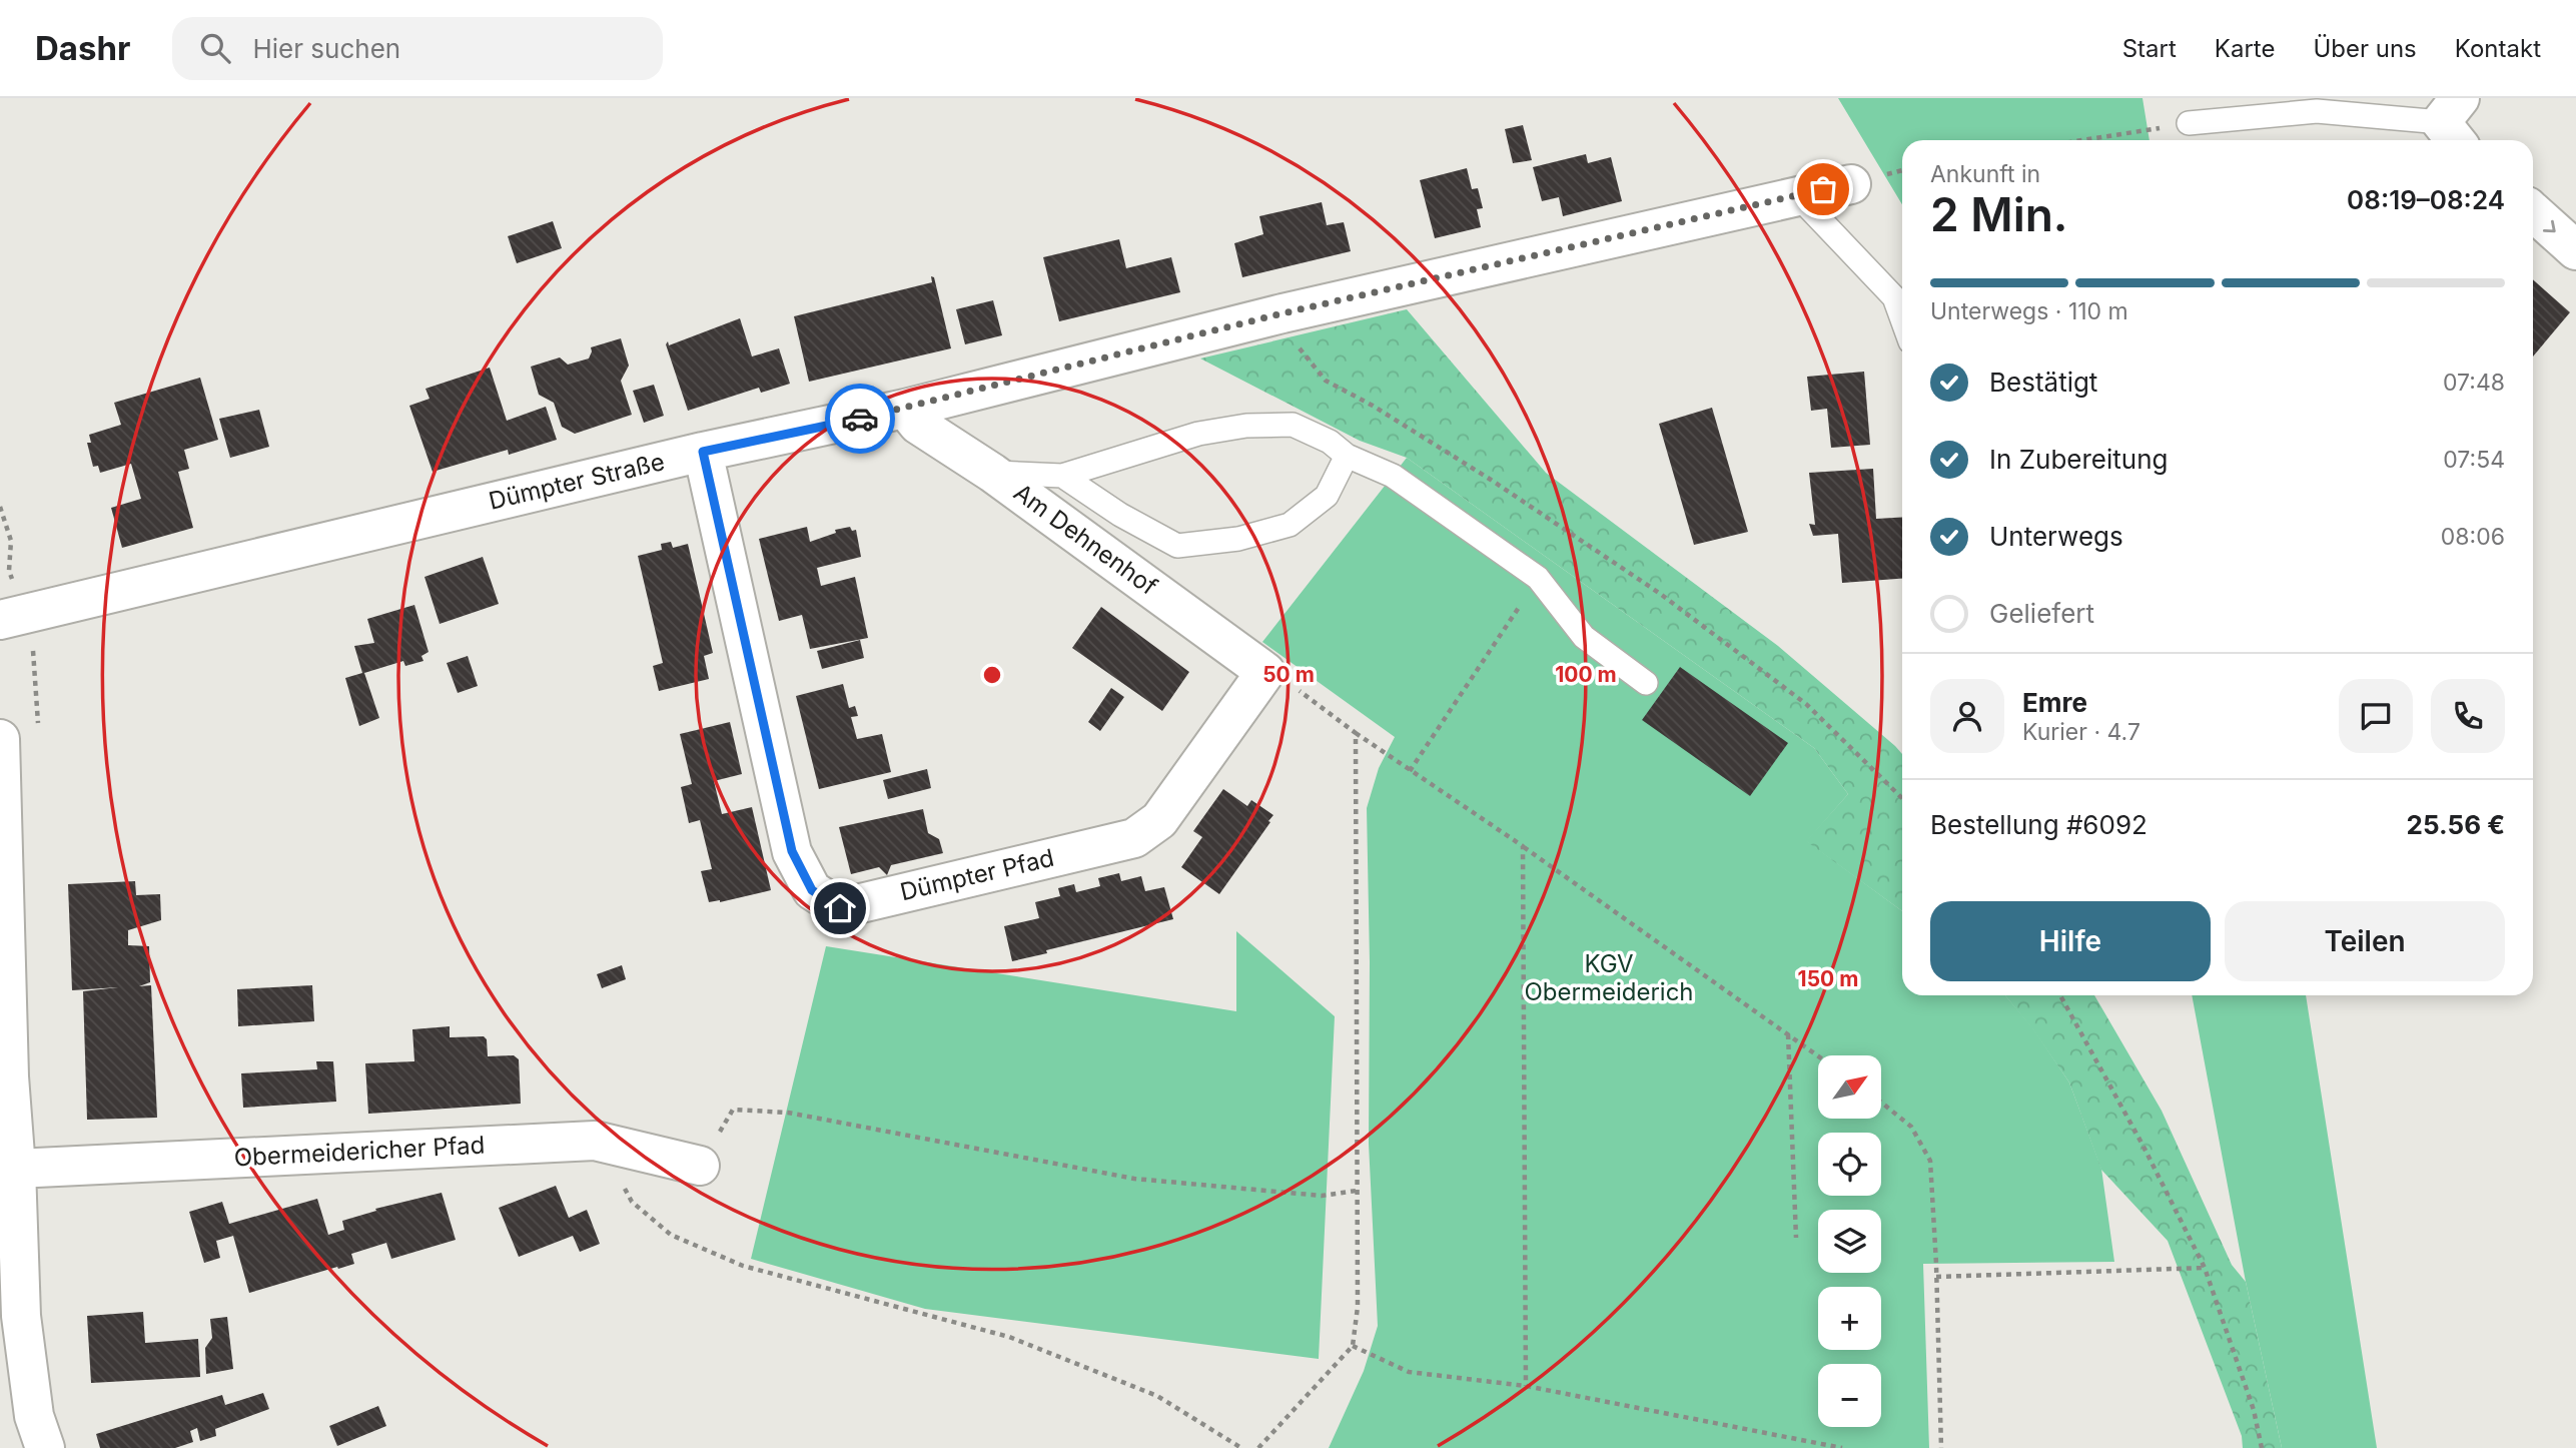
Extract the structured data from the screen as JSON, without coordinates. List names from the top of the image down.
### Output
{
  "streets": {
    "street": [
      "Dümpter Straße",
      "Am Dehnenhof",
      "Dümpter Pfad",
      "Obermeidericher Pfad"
    ]
  },
  "crossings": [
    ["Dümpter Straße", "Am Dehnenhof"],
    ["Dümpter Straße", "Dümpter Pfad"],
    ["Am Dehnenhof", "Dümpter Pfad"]
  ],
  "parks": ["KGV Obermeiderich"],
  "north": "top right",
  "page": {
    "header": "Dashr",
    "search": "Hier suchen",
    "nav": [
      "Start",
      "Karte",
      "Über uns",
      "Kontakt"
    ],
    "heading": ["2 Min.", "Ankunft in", "08:19–08:24"],
    "panel": [
      "Emre",
      "Kurier · 4.7",
      "Bestellung #6092",
      "25.56 €"
    ],
    "bar": "Unterwegs · 110 m",
    "list": [
      ["Bestätigt", "07:48"],
      ["In Zubereitung", "07:54"],
      ["Unterwegs", "08:06"],
      "Geliefert"
    ],
    "buttons": ["Hilfe", "Teilen"],
    "map_buttons": ["+", "−"]
  },
  "rings": ["50 m", "100 m", "150 m"]
}
